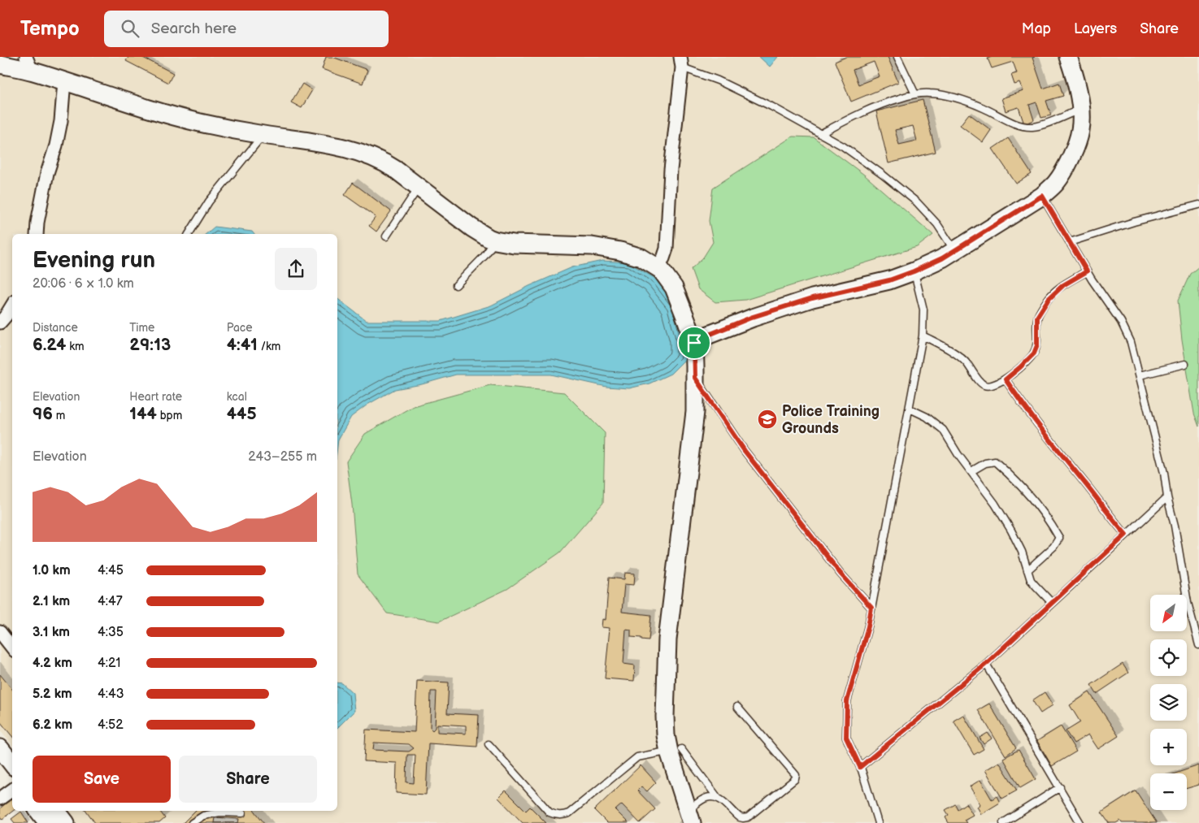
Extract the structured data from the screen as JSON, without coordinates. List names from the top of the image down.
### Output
{
  "places": {
    "school or university": ["Police Training Grounds"]
  },
  "north": "bottom left",
  "page": {
    "header": "Tempo",
    "search": "Search here",
    "nav": ["Map", "Layers", "Share"],
    "heading": ["Evening run", "20:06 · 6 × 1.0 km"],
    "stats": [
      ["Distance", "6.24 km"],
      ["Time", "29:13"],
      ["Pace", "4:41 /km"],
      ["Elevation", "96 m"],
      ["Heart rate", "144 bpm"],
      ["kcal", "445"]
    ],
    "chart": ["Elevation", "243–255 m"],
    "list": [
      {
        "name": "1.0 km",
        "note": "4:45"
      },
      {
        "name": "2.1 km",
        "note": "4:47"
      },
      {
        "name": "3.1 km",
        "note": "4:35"
      },
      {
        "name": "4.2 km",
        "note": "4:21"
      },
      {
        "name": "5.2 km",
        "note": "4:43"
      },
      {
        "name": "6.2 km",
        "note": "4:52"
      }
    ],
    "map_buttons": ["+", "−"],
    "buttons": ["Save", "Share"]
  }
}
